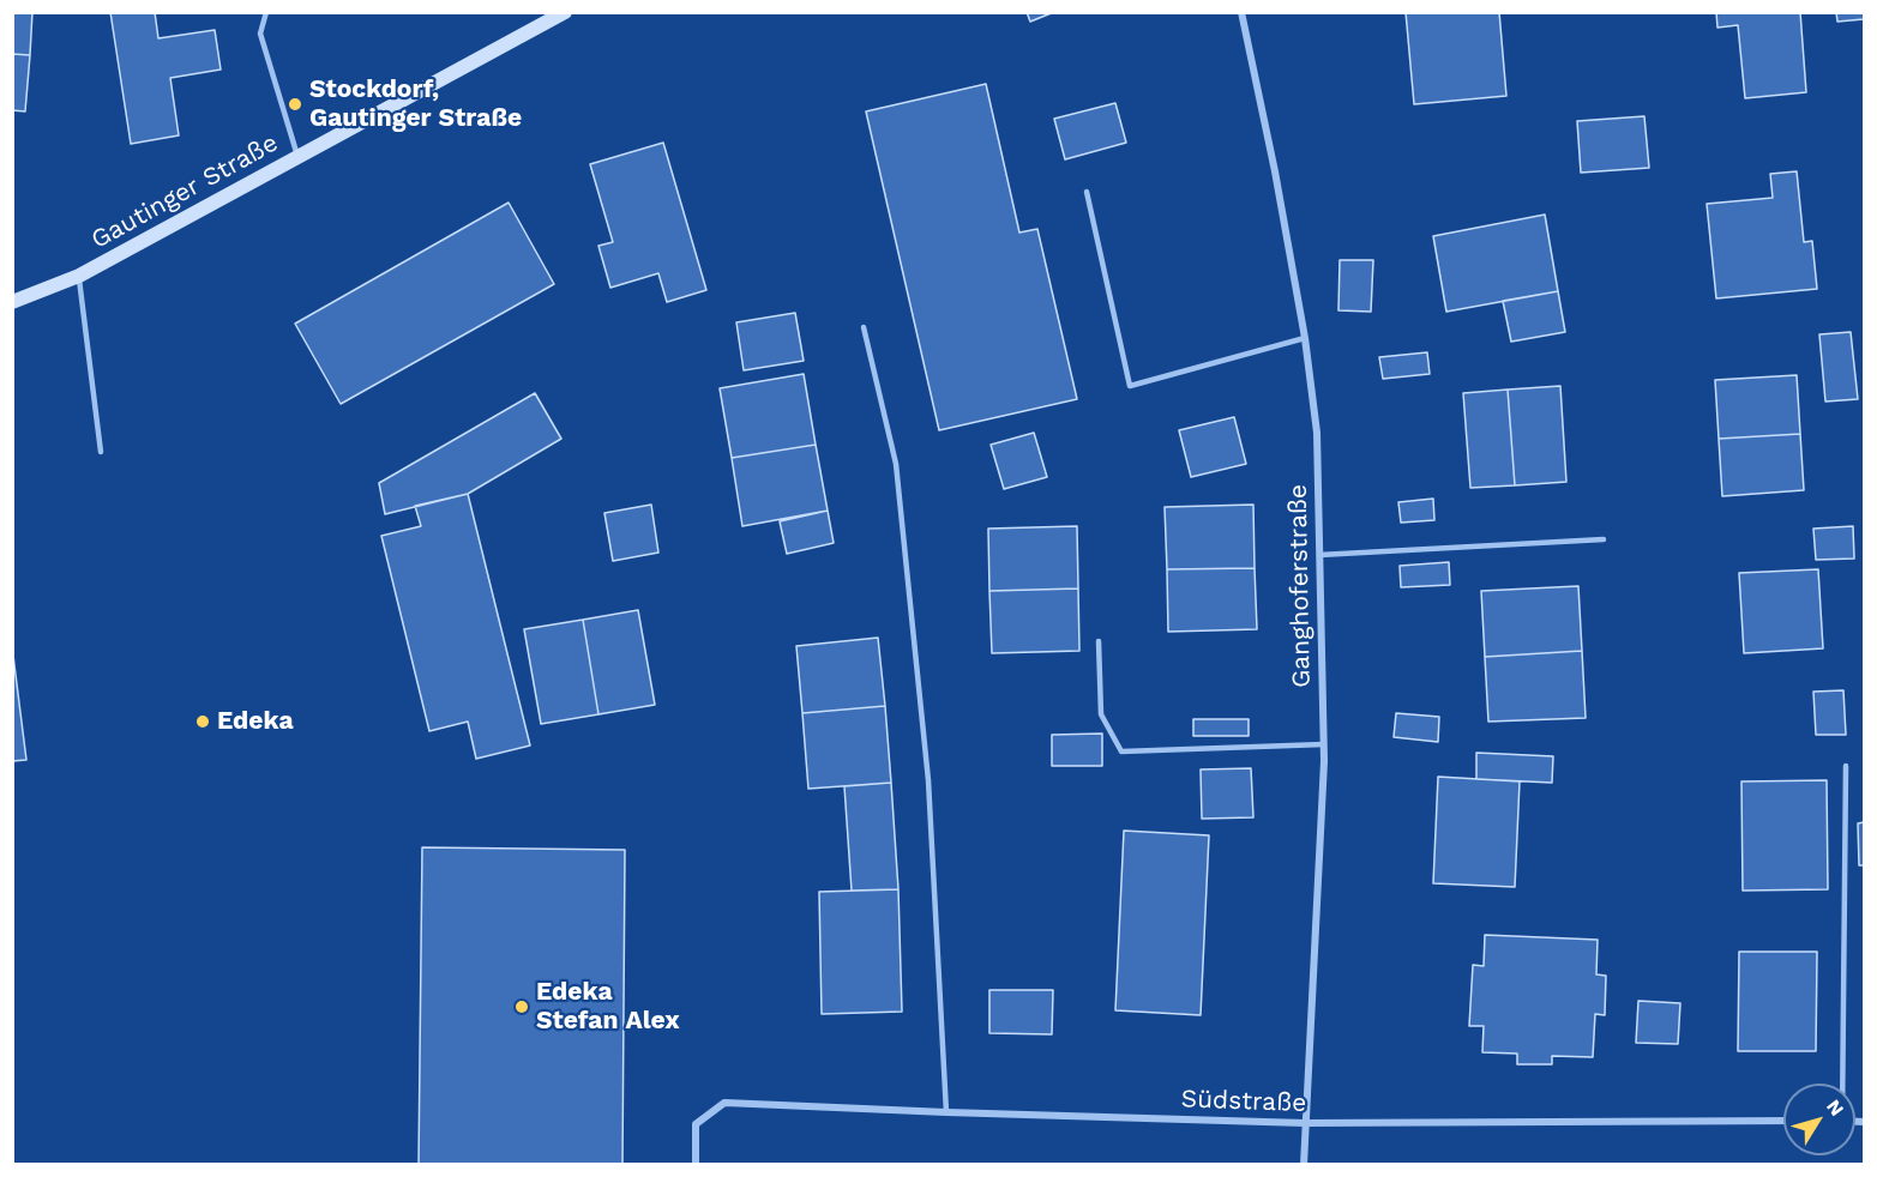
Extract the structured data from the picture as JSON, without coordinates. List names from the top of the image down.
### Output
{
  "streets": {
    "main road": ["Gautinger Straße"],
    "street": ["Ganghoferstraße", "Südstraße"]
  },
  "crossings": [
    ["Ganghoferstraße", "Südstraße"]
  ],
  "places": ["Stockdorf, Gautinger Straße", "Edeka", "Edeka Stefan Alex"],
  "north": "top right"
}
